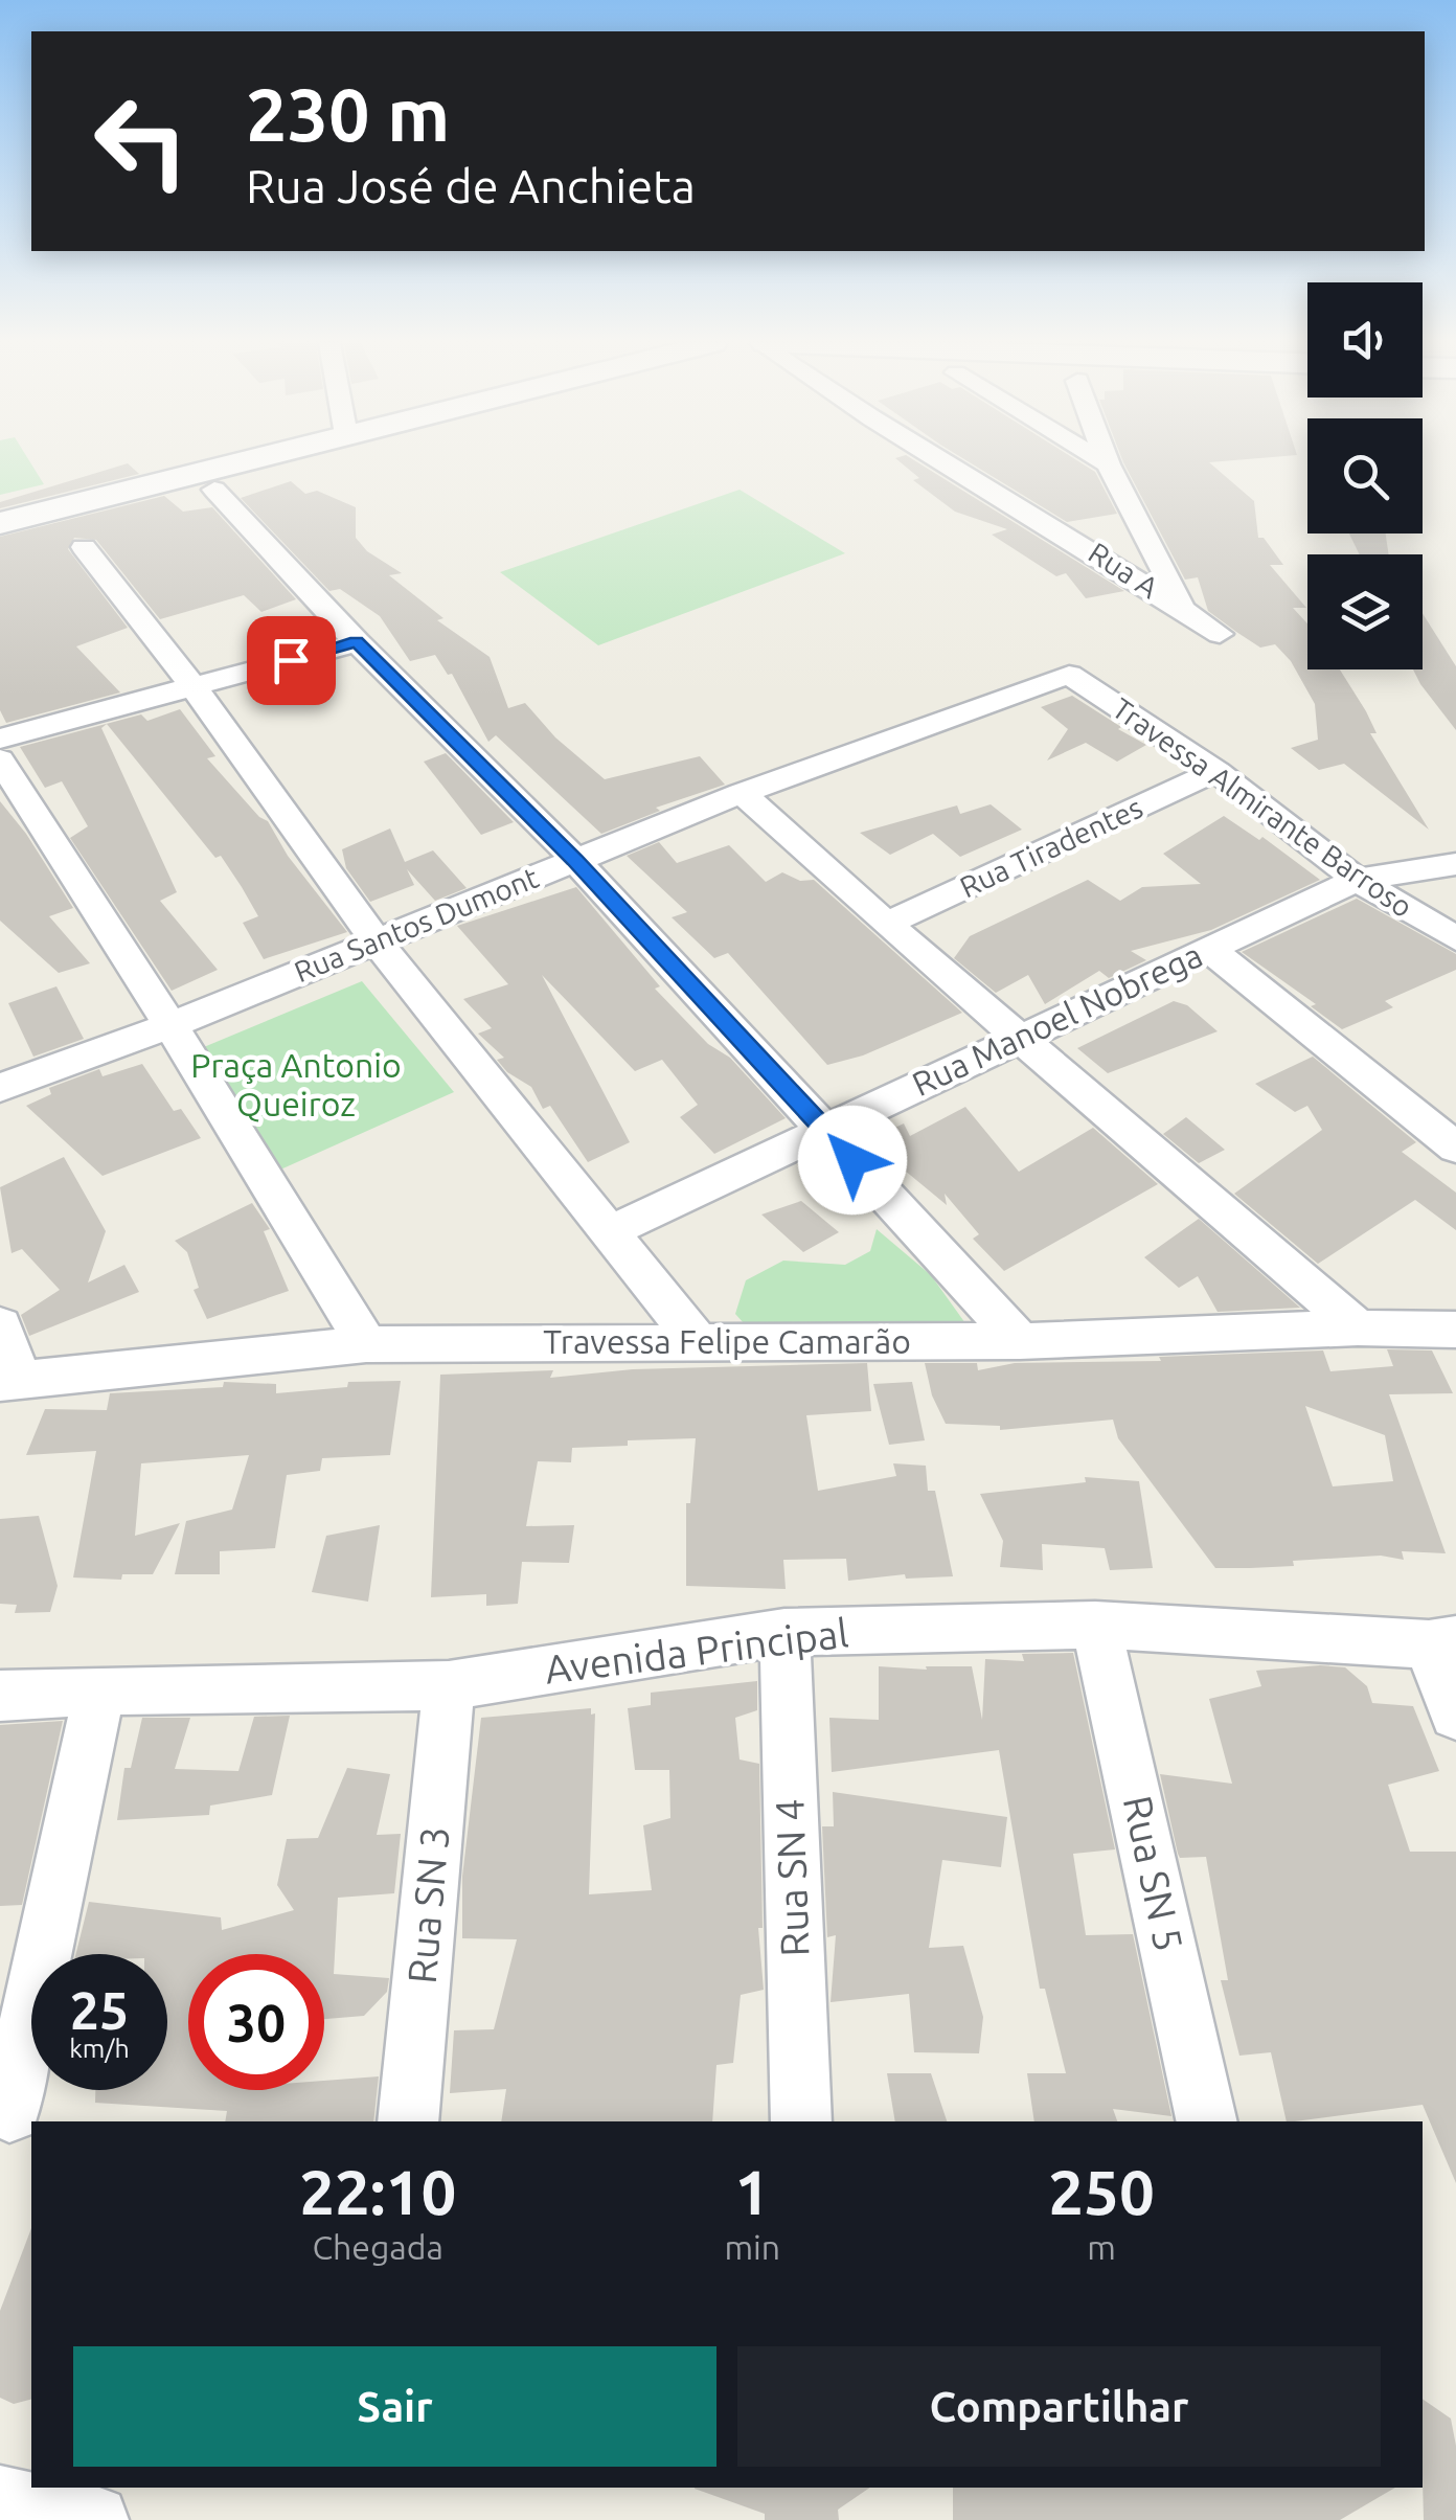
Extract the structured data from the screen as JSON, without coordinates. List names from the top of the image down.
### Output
{
  "streets": {
    "street": [
      "Rua A",
      "Travessa Almirante Barroso",
      "Rua Tiradentes",
      "Rua Santos Dumont",
      "Rua Manoel Nobrega",
      "Travessa Felipe Camarão",
      "Avenida Principal",
      "Rua SN 5",
      "Rua SN 4",
      "Rua SN 3"
    ]
  },
  "crossings": [
    ["Travessa Almirante Barroso", "Rua Tiradentes"],
    ["Travessa Almirante Barroso", "Rua Santos Dumont"],
    ["Travessa Almirante Barroso", "Rua Manoel Nobrega"],
    ["Avenida Principal", "Rua SN 5"],
    ["Avenida Principal", "Rua SN 4"],
    ["Avenida Principal", "Rua SN 3"]
  ],
  "parks": ["Praça Antonio Queiroz"],
  "page": {
    "turn": ["230 m", "Rua José de Anchieta"],
    "speed": "25 km/h",
    "limit": "30",
    "eta": [
      "22:10",
      "Chegada",
      "1",
      "min",
      "250",
      "m"
    ],
    "buttons": ["Sair", "Compartilhar"]
  }
}
